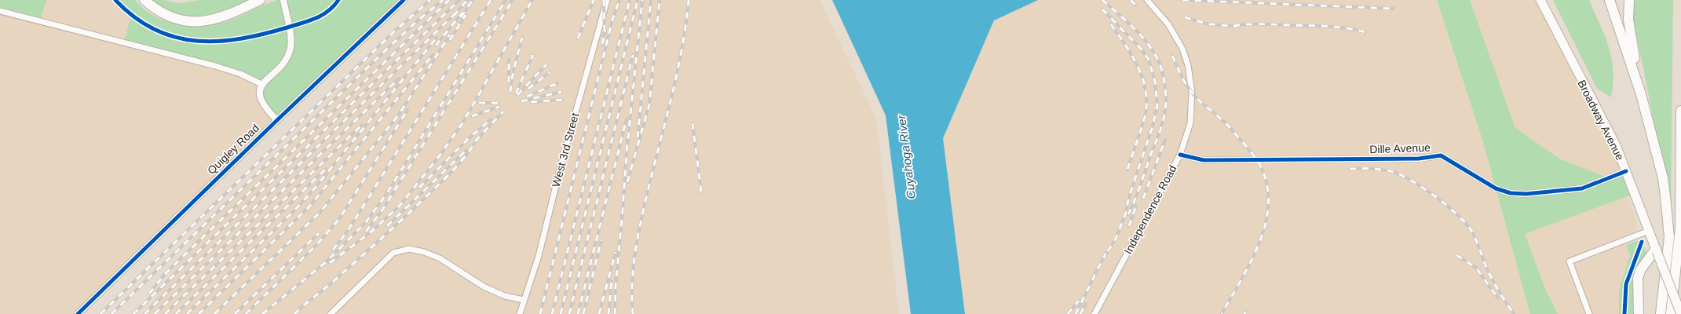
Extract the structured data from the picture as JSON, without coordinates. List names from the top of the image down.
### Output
{
  "streets": {
    "main road": ["Broadway Avenue"],
    "street": [
      "Dille Avenue",
      "Quigley Road",
      "West 3rd Street",
      "Independence Road"
    ]
  },
  "crossings": [
    ["Broadway Avenue", "Dille Avenue"],
    ["Dille Avenue", "Independence Road"]
  ],
  "water": ["Cuyahoga River"]
}
